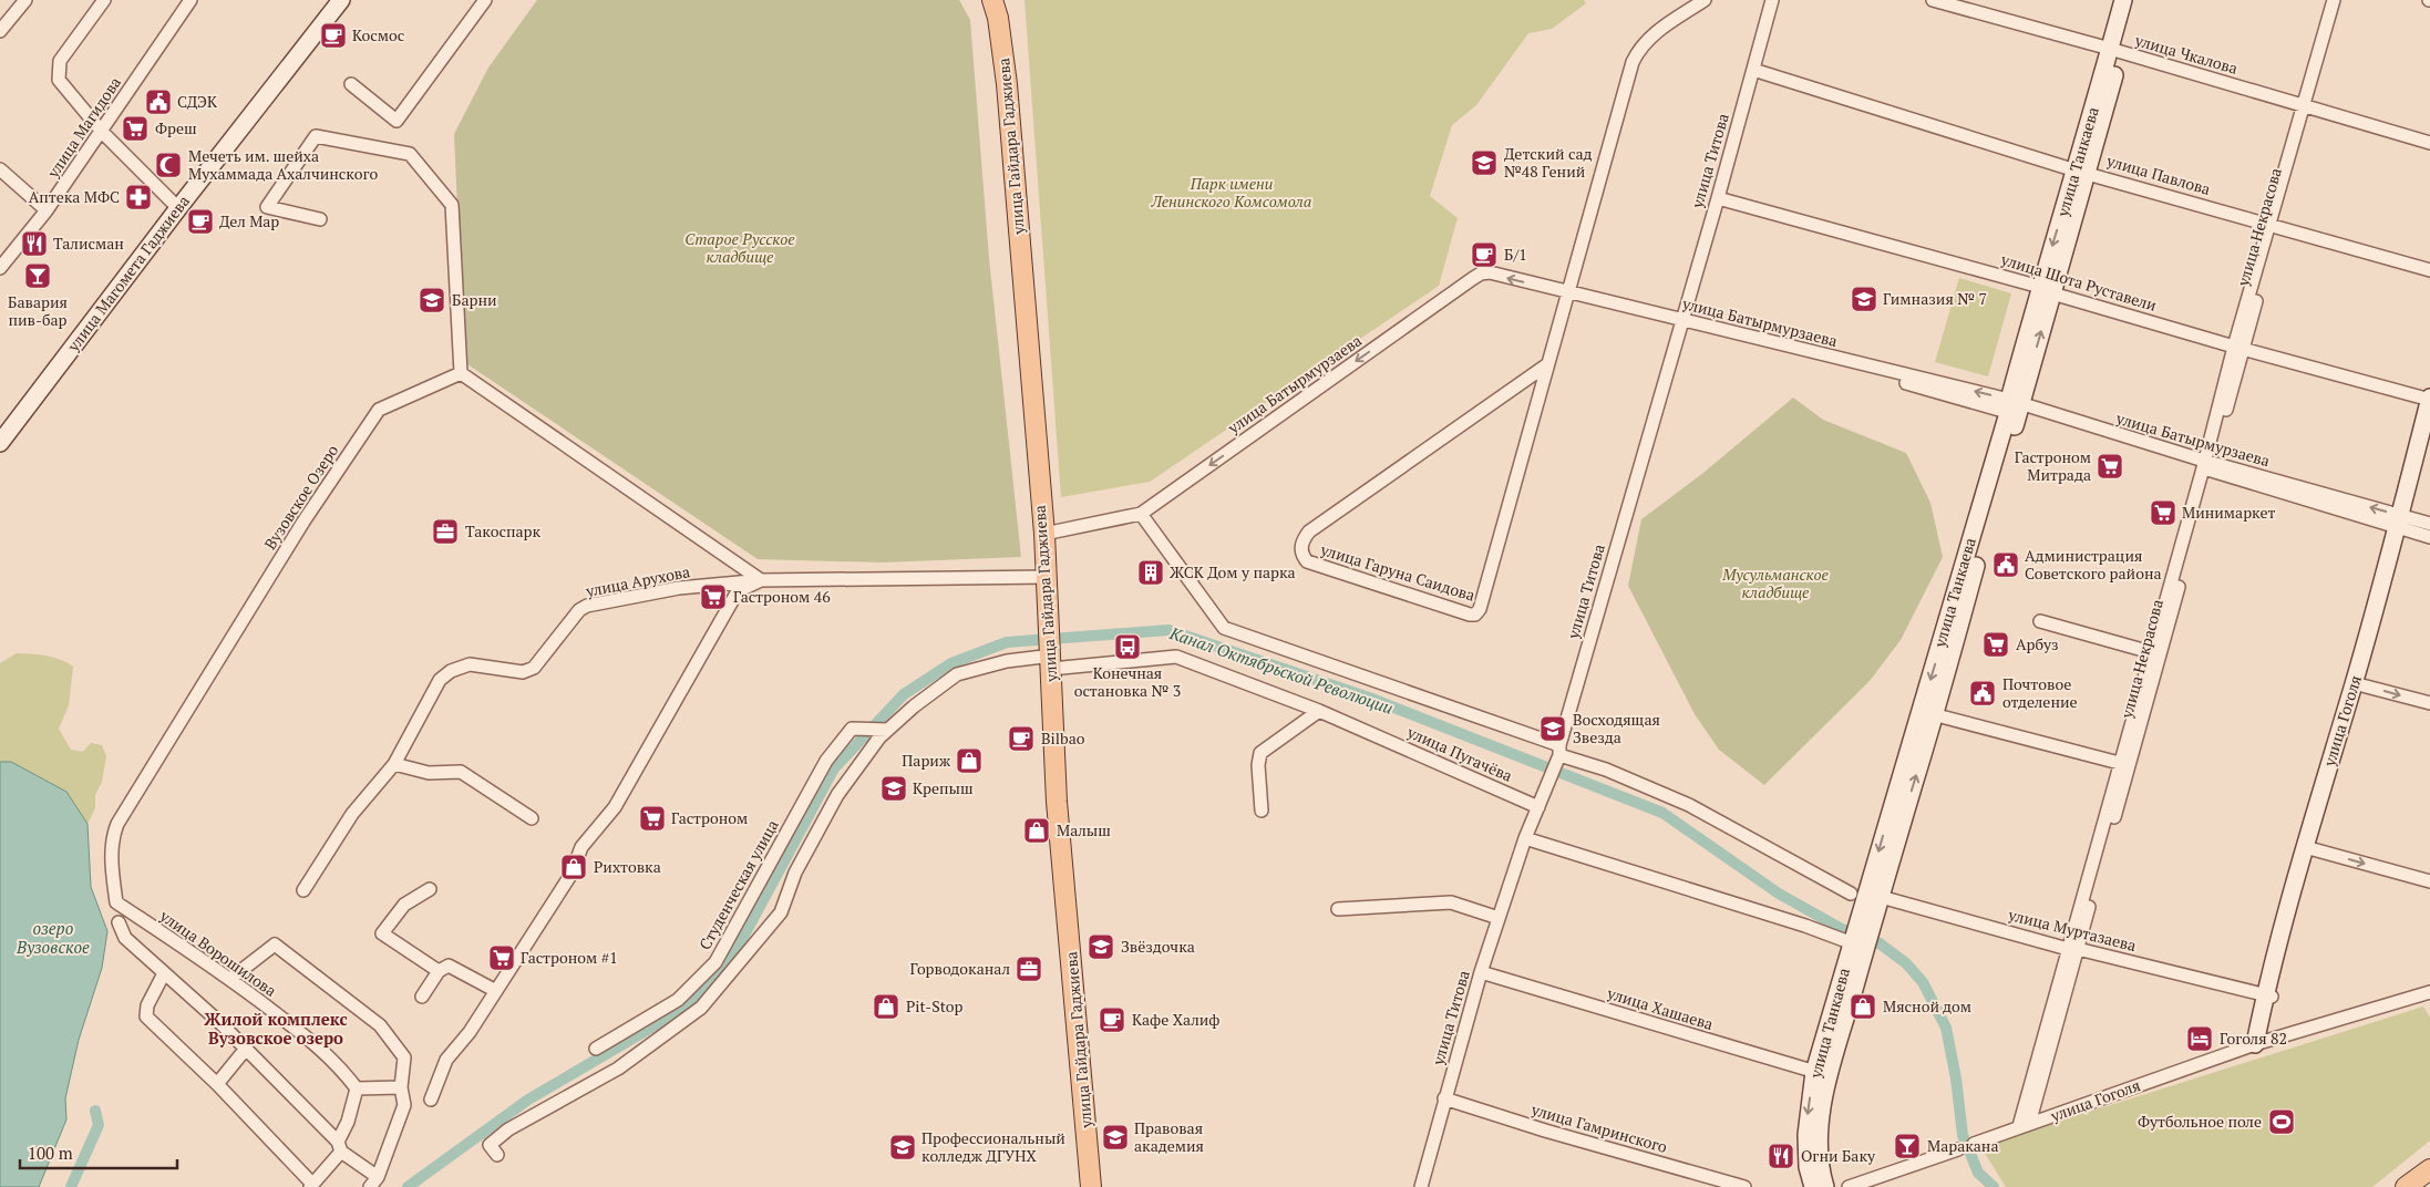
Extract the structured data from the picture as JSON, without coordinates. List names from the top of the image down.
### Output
{
  "streets": {
    "main road": [
      "улица Гайдара Гаджиева",
      "улица Танкаева",
      "улица Магомета Гаджиева",
      "улица Гоголя"
    ],
    "street": [
      "улица Чкалова",
      "улица Магидова",
      "улица Титова",
      "улица Павлова",
      "улица Некрасова",
      "улица Шота Руставели",
      "улица Батырмурзаева",
      "Вузовское Озеро",
      "улица Гаруна Саидова",
      "улица Арухова",
      "улица Пугачёва",
      "Студенческая улица",
      "улица Муртазаева",
      "улица Ворошилова",
      "улица Хашаева",
      "улица Гамринского"
    ]
  },
  "crossings": [
    ["улица Чкалова", "улица Танкаева"],
    ["улица Чкалова", "улица Некрасова"],
    ["улица Гайдара Гаджиева", "улица Батырмурзаева"],
    ["улица Гайдара Гаджиева", "улица Арухова"],
    ["улица Гайдара Гаджиева", "улица Пугачёва"],
    ["улица Титова", "улица Павлова"],
    ["улица Титова", "улица Шота Руставели"],
    ["улица Титова", "улица Батырмурзаева"],
    ["улица Титова", "улица Пугачёва"],
    ["улица Титова", "улица Муртазаева"],
    ["улица Титова", "улица Хашаева"],
    ["улица Титова", "улица Гамринского"],
    ["улица Танкаева", "улица Павлова"],
    ["улица Танкаева", "улица Шота Руставели"],
    ["улица Танкаева", "улица Батырмурзаева"],
    ["улица Танкаева", "улица Муртазаева"],
    ["улица Танкаева", "улица Хашаева"],
    ["улица Павлова", "улица Некрасова"],
    ["улица Некрасова", "улица Шота Руставели"],
    ["улица Некрасова", "улица Батырмурзаева"],
    ["улица Некрасова", "улица Гоголя"],
    ["улица Некрасова", "улица Муртазаева"],
    ["улица Шота Руставели", "улица Гоголя"],
    ["улица Батырмурзаева", "улица Гаруна Саидова"],
    ["улица Батырмурзаева", "улица Гоголя"],
    ["улица Батырмурзаева", "улица Муртазаева"],
    ["Вузовское Озеро", "улица Ворошилова"],
    ["улица Гоголя", "улица Муртазаева"],
    ["улица Пугачёва", "Студенческая улица"]
  ],
  "districts": ["Жилой комплекс Вузовское озеро"],
  "water": ["Канал Октябрьской Революции", "озеро Вузовское"],
  "parks": ["Парк имени Ленинского Комсомола", "Старое Русское кладбище", "Мусульманское кладбище"],
  "places": {
    "cafe": [
      "Космос",
      "Дел Мар",
      "Б/1",
      "Bilbao",
      "Кафе Халиф"
    ],
    "public building": ["СДЭК", "Администрация Советского района", "Почтовое отделение"],
    "supermarket": [
      "Фреш",
      "Гастроном Митрада",
      "Минимаркет",
      "Гастроном 46",
      "Арбуз",
      "Гастроном",
      "Гастроном #1"
    ],
    "school or university": [
      "Детский сад №48 Гений",
      "Гимназия № 7",
      "Барни",
      "Восходящая Звезда",
      "Крепыш",
      "Звёздочка",
      "Правовая академия",
      "Профессиональный колледж ДГУНХ"
    ],
    "mosque": ["Мечеть им. шейха Мухаммада Ахалчинского"],
    "pharmacy": ["Аптека МФС"],
    "restaurant": ["Талисман", "Огни Баку"],
    "bar": ["Бавария пив-бар", "Маракана"],
    "office": ["Такоспарк", "Горводоканал"],
    "building": ["ЖСК Дом у парка"],
    "bus stop": ["Конечная остановка № 3"],
    "shop": [
      "Париж",
      "Малыш",
      "Рихтовка",
      "Pit-Stop",
      "Мясной дом"
    ],
    "hotel": ["Гоголя 82"],
    "sports": ["Футбольное поле"]
  },
  "scale_bar": "100 m"
}
